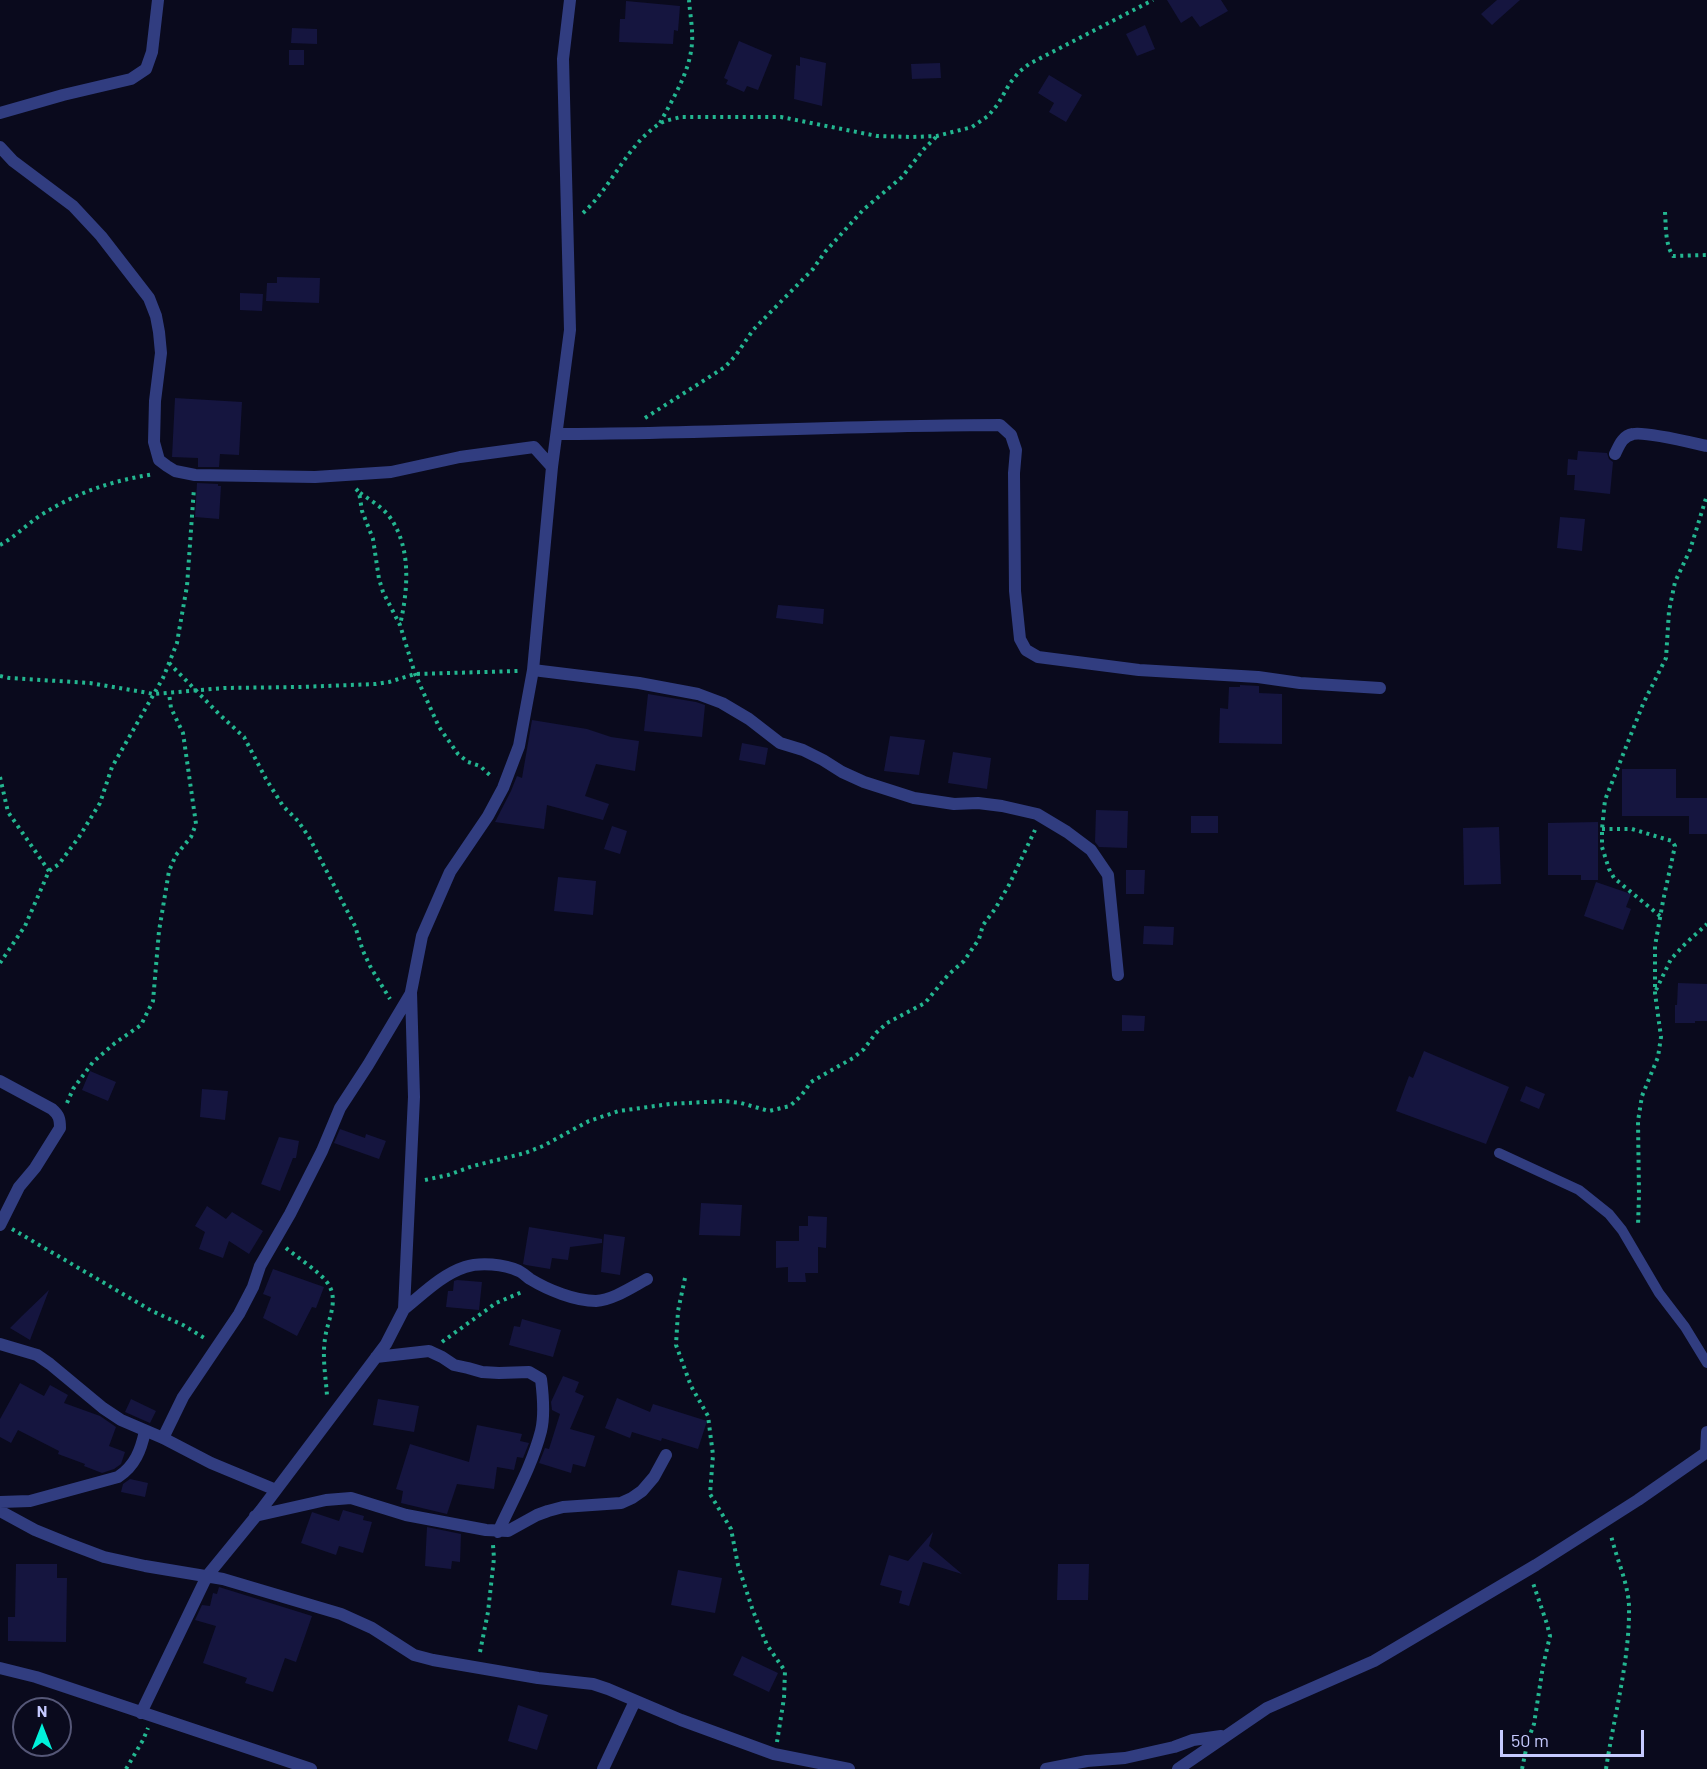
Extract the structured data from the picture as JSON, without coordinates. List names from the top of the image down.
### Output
{
  "scale_bar": "50 m",
  "north": "top"
}
